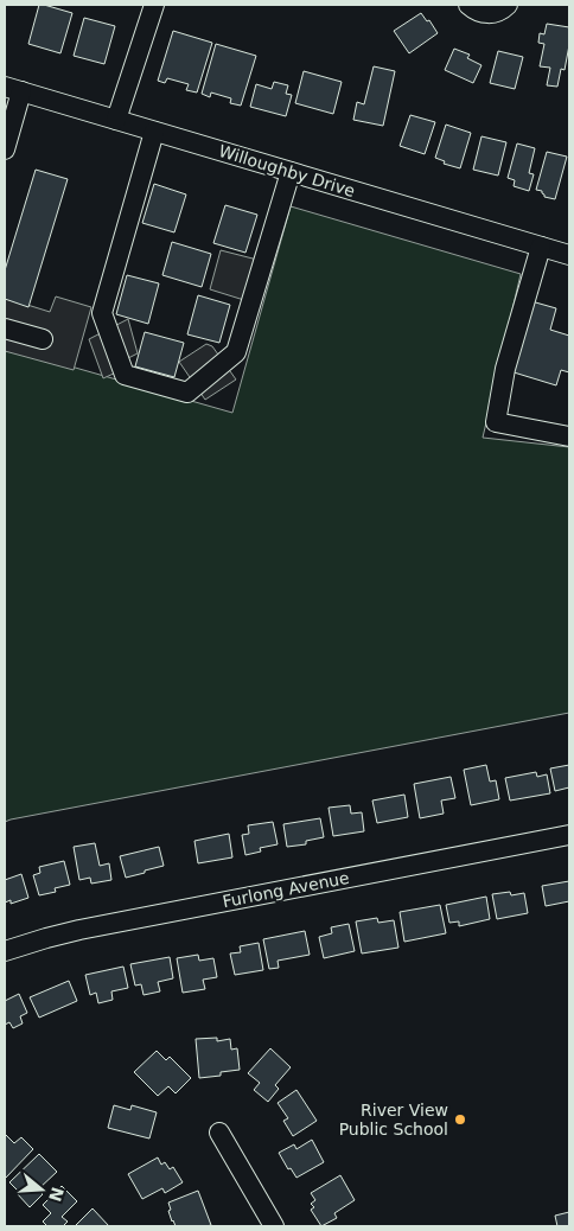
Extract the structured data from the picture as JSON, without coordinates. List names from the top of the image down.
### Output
{
  "streets": {
    "street": ["Willoughby Drive", "Furlong Avenue"]
  },
  "places": ["River View Public School"],
  "north": "right"
}
